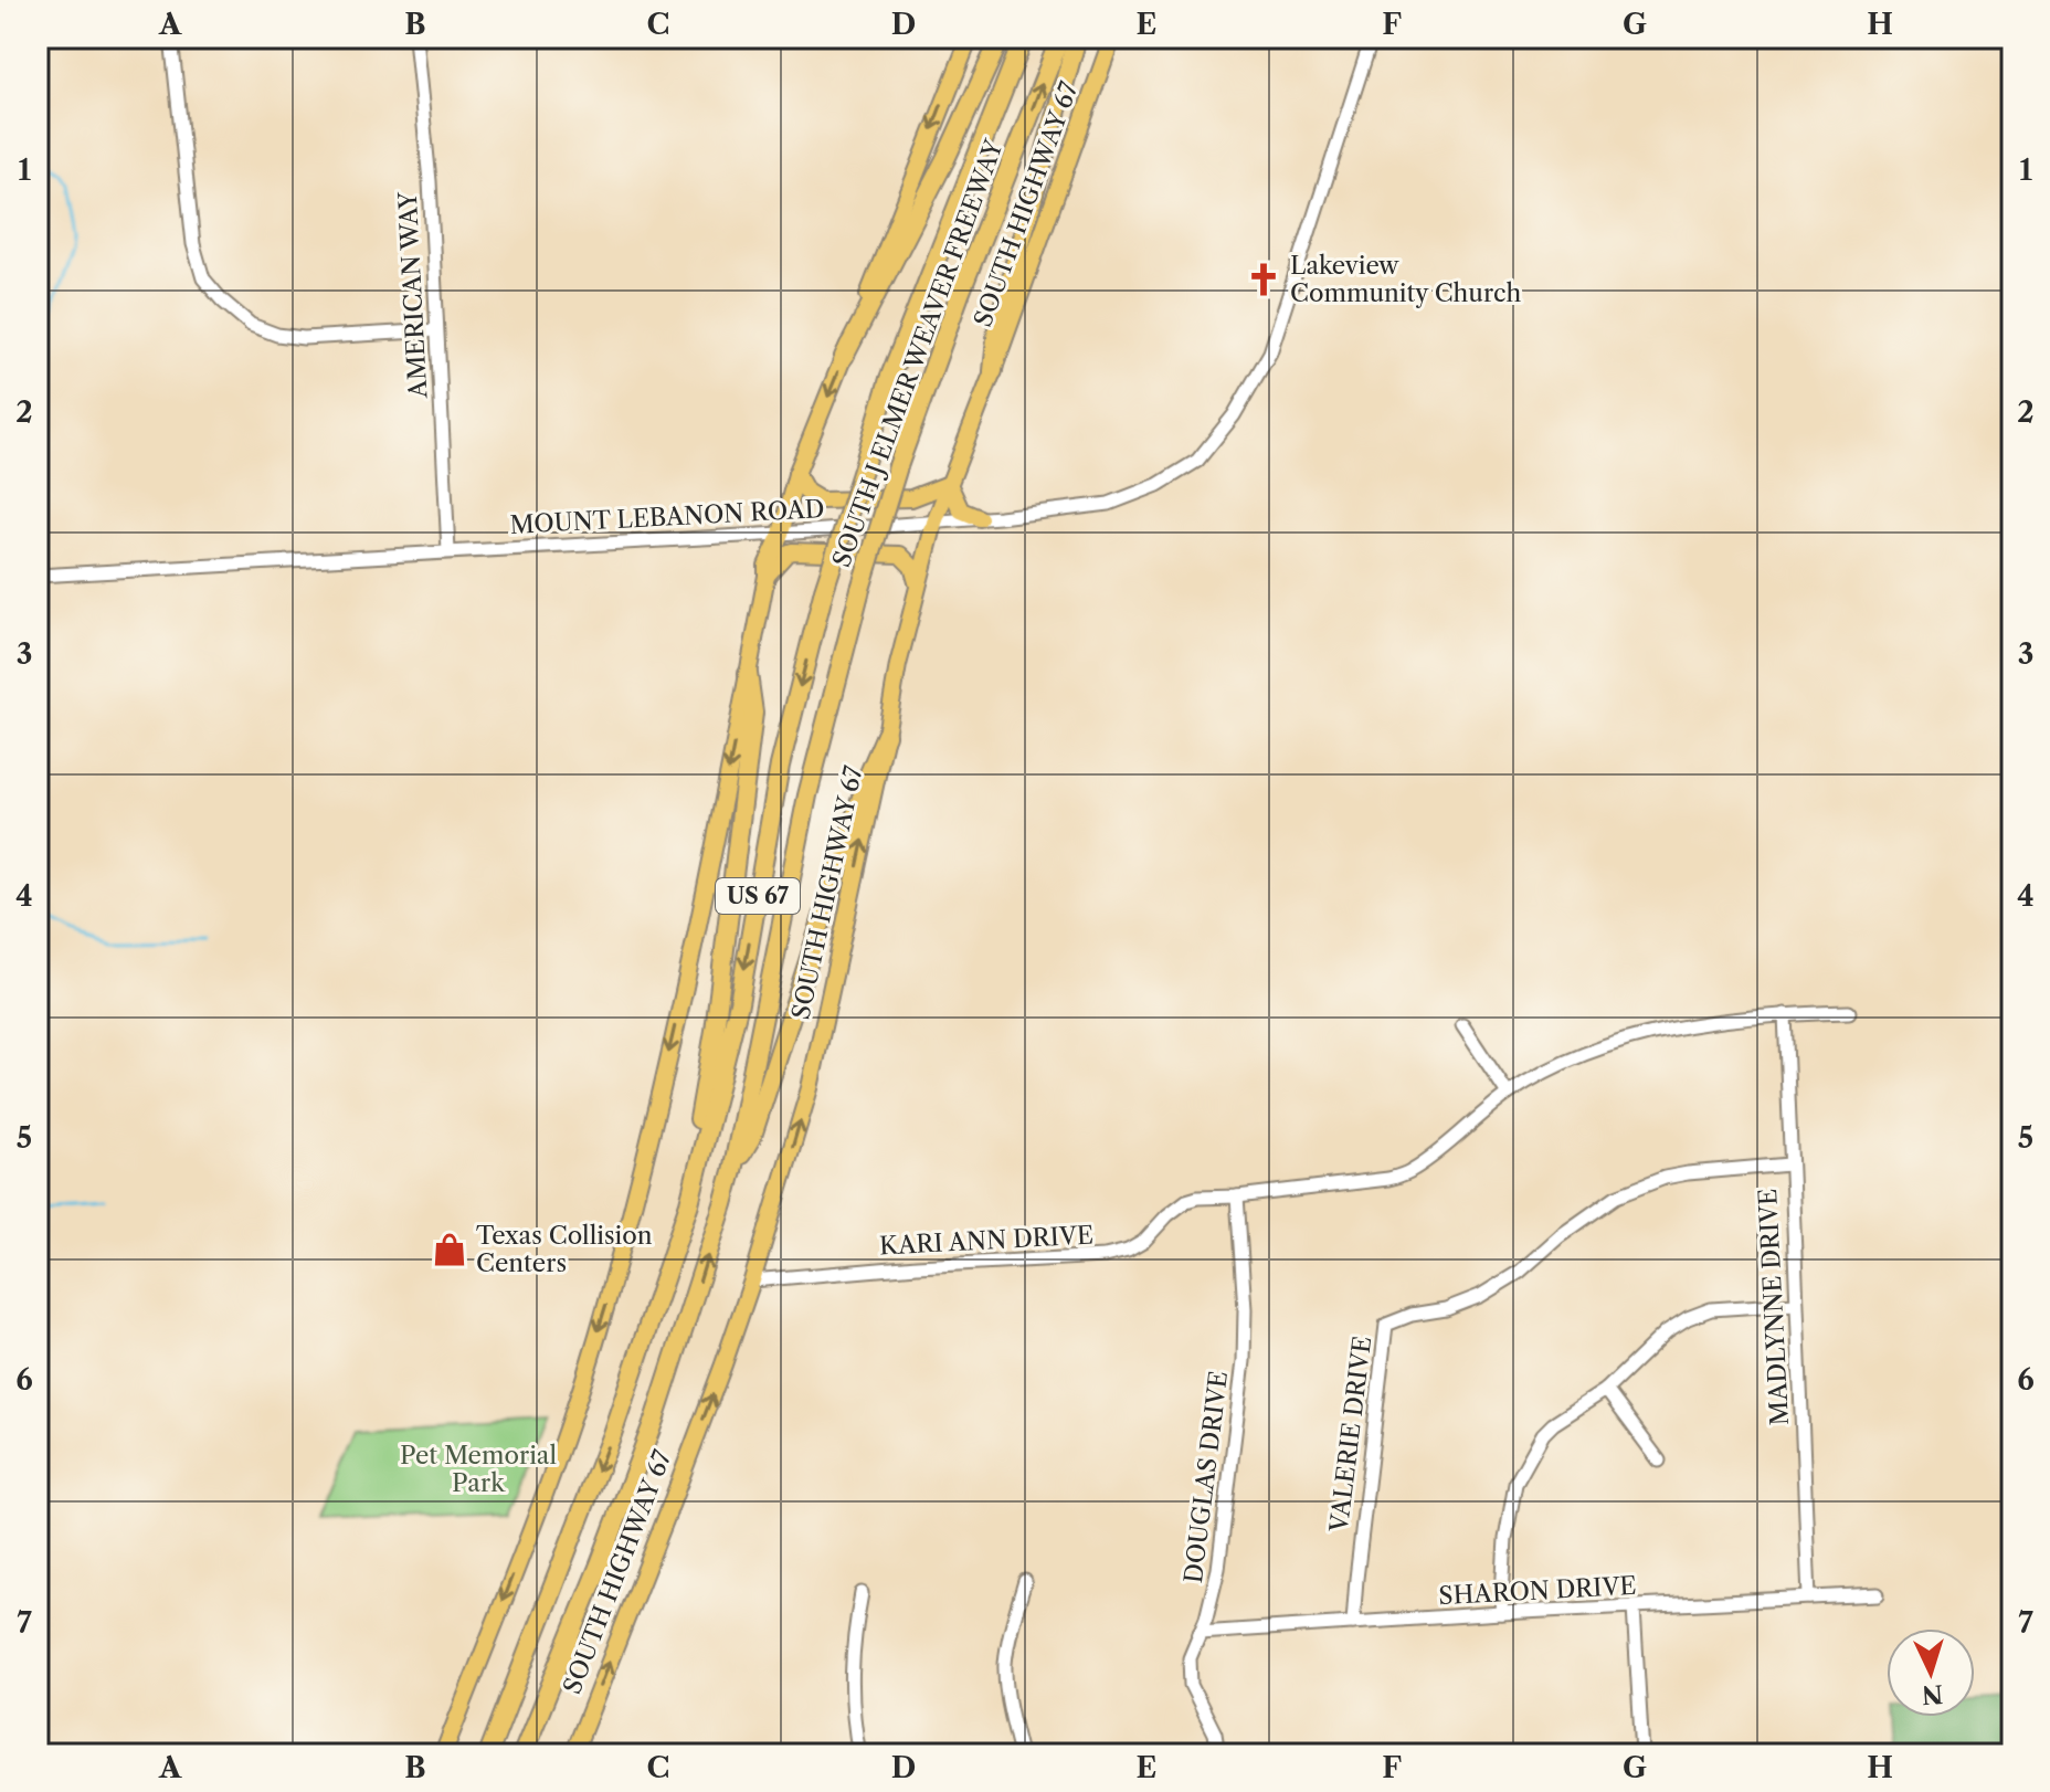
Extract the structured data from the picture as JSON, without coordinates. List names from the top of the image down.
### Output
{
  "streets": {
    "highway": ["SOUTH J ELMER WEAVER FREEWAY", "US 67"],
    "main road": ["SOUTH HIGHWAY 67"],
    "street": [
      "AMERICAN WAY",
      "MOUNT LEBANON ROAD",
      "KARI ANN DRIVE",
      "MADLYNNE DRIVE",
      "VALERIE DRIVE",
      "DOUGLAS DRIVE",
      "SHARON DRIVE"
    ]
  },
  "crossings": [
    ["SOUTH HIGHWAY 67", "MOUNT LEBANON ROAD"],
    ["SOUTH HIGHWAY 67", "KARI ANN DRIVE"],
    ["AMERICAN WAY", "MOUNT LEBANON ROAD"],
    ["KARI ANN DRIVE", "MADLYNNE DRIVE"],
    ["KARI ANN DRIVE", "DOUGLAS DRIVE"],
    ["MADLYNNE DRIVE", "VALERIE DRIVE"],
    ["MADLYNNE DRIVE", "SHARON DRIVE"],
    ["VALERIE DRIVE", "SHARON DRIVE"],
    ["DOUGLAS DRIVE", "SHARON DRIVE"]
  ],
  "parks": ["Pet Memorial Park"],
  "places": {
    "church": ["Lakeview Community Church"],
    "shop": ["Texas Collision Centers"]
  },
  "north": "bottom",
  "grid": {
    "columns": [
      "A",
      "B",
      "C",
      "D",
      "E",
      "F",
      "G",
      "H"
    ],
    "rows": [
      "1",
      "2",
      "3",
      "4",
      "5",
      "6",
      "7"
    ]
  }
}
